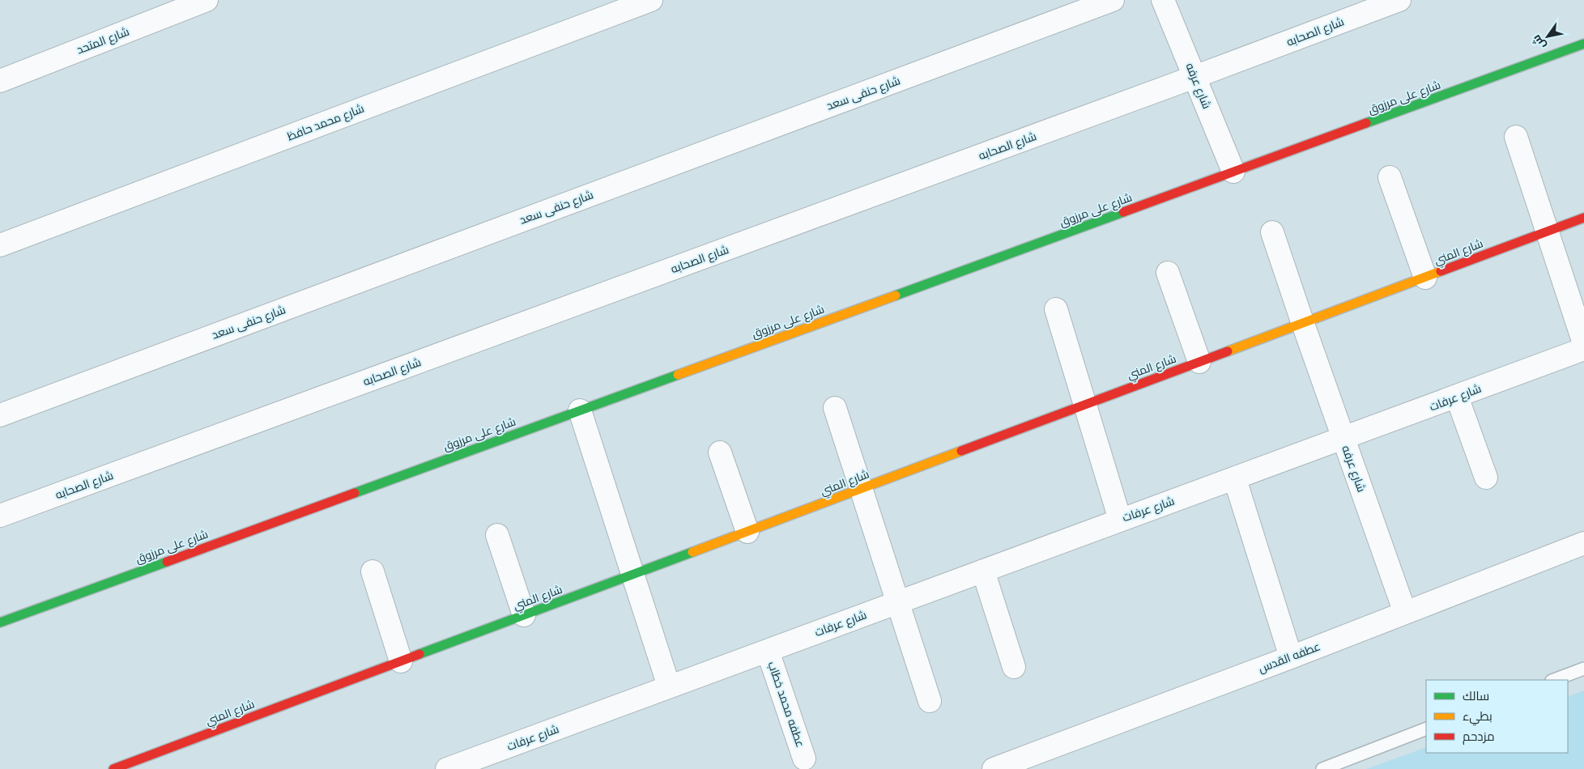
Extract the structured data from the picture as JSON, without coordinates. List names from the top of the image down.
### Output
{
  "streets": {
    "street": [
      "شارع الصحابه",
      "شارع المتحد",
      "شارع عرفه",
      "شارع حنفى سعد",
      "شارع على مرزوق",
      "شارع محمد حافظ",
      "شارع المني",
      "شارع عرفات",
      "عطفه القدس",
      "عطفه محمد خطاب"
    ]
  },
  "crossings": [
    ["شارع الصحابه", "شارع عرفه"],
    ["شارع عرفه", "شارع على مرزوق"],
    ["شارع عرفه", "شارع المني"],
    ["شارع عرفه", "شارع عرفات"],
    ["شارع عرفه", "عطفه القدس"],
    ["شارع عرفات", "عطفه محمد خطاب"]
  ],
  "legend": ["سالك", "بطيء", "مزدحم"],
  "north": "bottom left"
}
